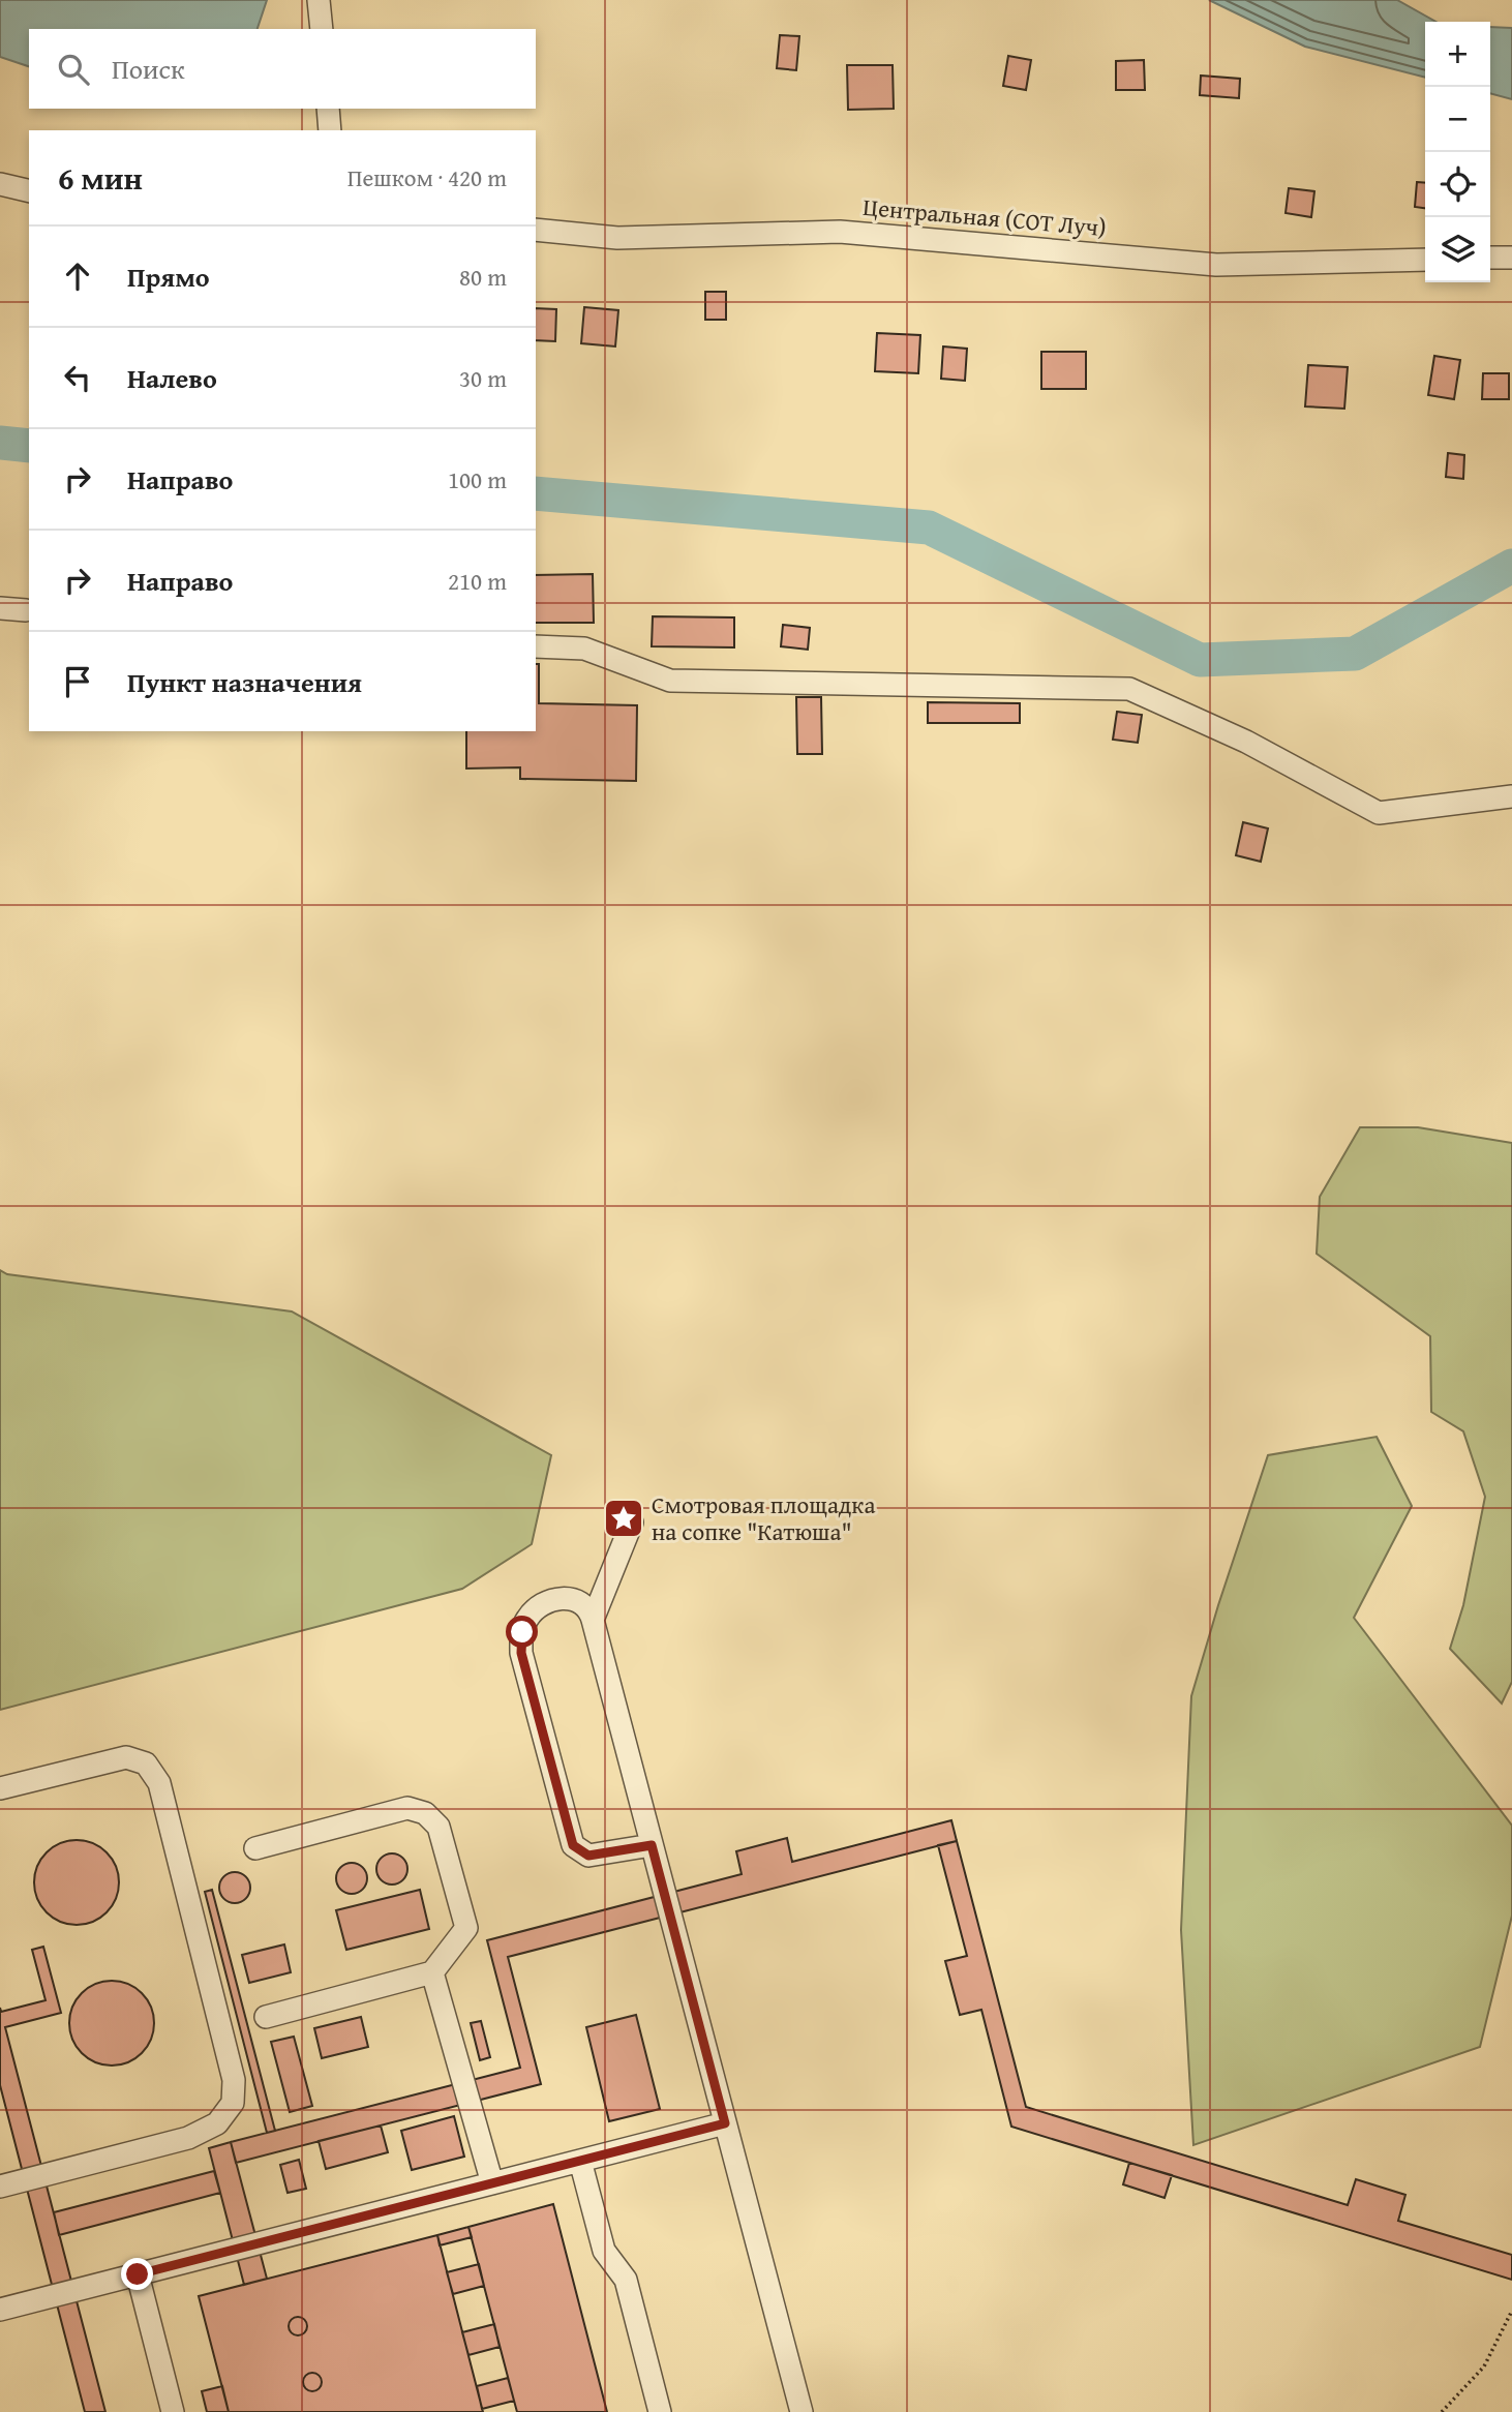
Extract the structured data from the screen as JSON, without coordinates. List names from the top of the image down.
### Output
{
  "streets": {
    "street": ["Центральная (СОТ Луч)"]
  },
  "places": {
    "place": ["Смотровая площадка на сопке \"Катюша\""]
  },
  "page": {
    "map_buttons": ["+", "−"],
    "search": "Поиск",
    "heading": ["6 мин", "Пешком · 420 m"],
    "list": [
      ["Прямо", "80 m"],
      ["Налево", "30 m"],
      ["Направо", "100 m"],
      ["Направо", "210 m"],
      "Пункт назначения"
    ]
  }
}
